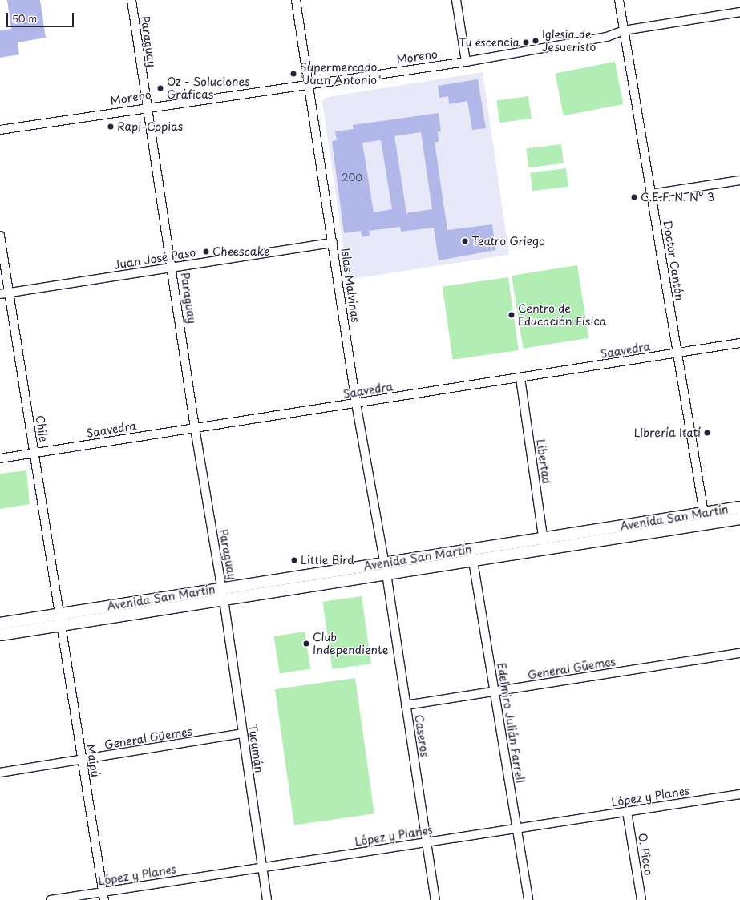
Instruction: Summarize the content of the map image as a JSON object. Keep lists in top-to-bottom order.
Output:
{
  "streets": {
    "main road": ["Avenida San Martín"],
    "street": [
      "Paraguay",
      "Moreno",
      "Juan José Paso",
      "Doctor Cantón",
      "Islas Malvinas",
      "Saavedra",
      "Chile",
      "Libertad",
      "General Güemes",
      "Edelmiro Julián Farrell",
      "Caseros",
      "Tucumán",
      "Maipú",
      "López y Planes",
      "O. Picco"
    ]
  },
  "crossings": [
    ["Paraguay", "Moreno"],
    ["Paraguay", "Juan José Paso"],
    ["Paraguay", "Saavedra"],
    ["Paraguay", "Avenida San Martín"],
    ["Paraguay", "Tucumán"],
    ["Moreno", "Doctor Cantón"],
    ["Moreno", "Islas Malvinas"],
    ["Juan José Paso", "Islas Malvinas"],
    ["Juan José Paso", "Chile"],
    ["Doctor Cantón", "Saavedra"],
    ["Doctor Cantón", "Avenida San Martín"],
    ["Islas Malvinas", "Saavedra"],
    ["Islas Malvinas", "Avenida San Martín"],
    ["Islas Malvinas", "Caseros"],
    ["Saavedra", "Chile"],
    ["Saavedra", "Libertad"],
    ["Chile", "Avenida San Martín"],
    ["Chile", "Maipú"],
    ["Libertad", "Avenida San Martín"],
    ["Avenida San Martín", "Edelmiro Julián Farrell"],
    ["Avenida San Martín", "Caseros"],
    ["Avenida San Martín", "Tucumán"],
    ["Avenida San Martín", "Maipú"],
    ["General Güemes", "Edelmiro Julián Farrell"],
    ["General Güemes", "Caseros"],
    ["General Güemes", "Tucumán"],
    ["General Güemes", "Maipú"],
    ["Edelmiro Julián Farrell", "López y Planes"],
    ["Caseros", "López y Planes"],
    ["Tucumán", "López y Planes"],
    ["Maipú", "López y Planes"],
    ["López y Planes", "O. Picco"]
  ],
  "places": [
    "Iglesia de Jesucristo",
    "Tu escencia",
    "Supermercado \"Juan Antonio\"",
    "Oz - Soluciones Gráficas",
    "Rapi-Copias",
    "C.E.F. N. N° 3",
    "Teatro Griego",
    "Cheescake",
    "Centro de Educación Física",
    "Librería Itatí",
    "Little Bird",
    "Club Independiente"
  ],
  "house_numbers": ["200"],
  "scale_bar": "50 m"
}
